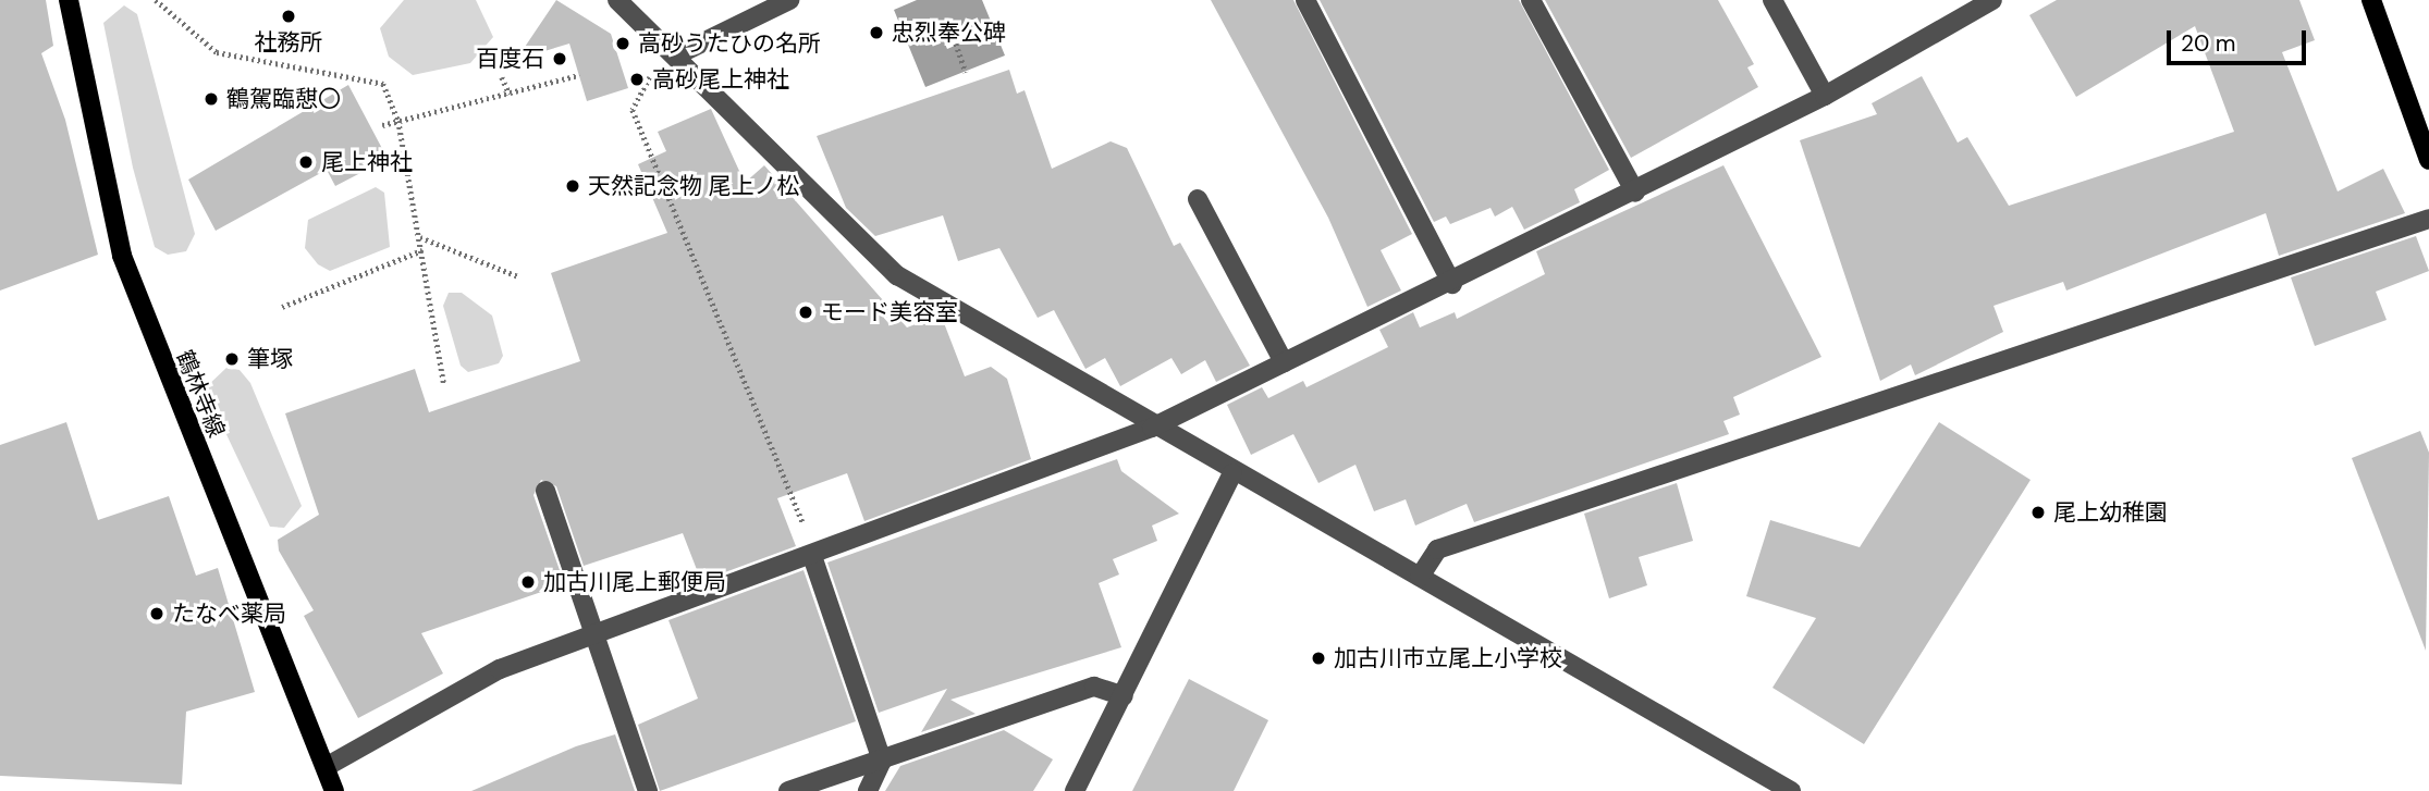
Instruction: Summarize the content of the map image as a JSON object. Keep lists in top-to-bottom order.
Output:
{
  "streets": {
    "main road": ["鶴林寺線"]
  },
  "places": [
    "社務所",
    "忠烈奉公碑",
    "高砂うたひの名所",
    "百度石",
    "高砂尾上神社",
    "鶴駕臨憇〇",
    "尾上神社",
    "天然記念物 尾上ノ松",
    "モード美容室",
    "筆塚",
    "尾上幼稚園",
    "加古川尾上郵便局",
    "たなべ薬局",
    "加古川市立尾上小学校"
  ],
  "scale_bar": "20 m"
}
